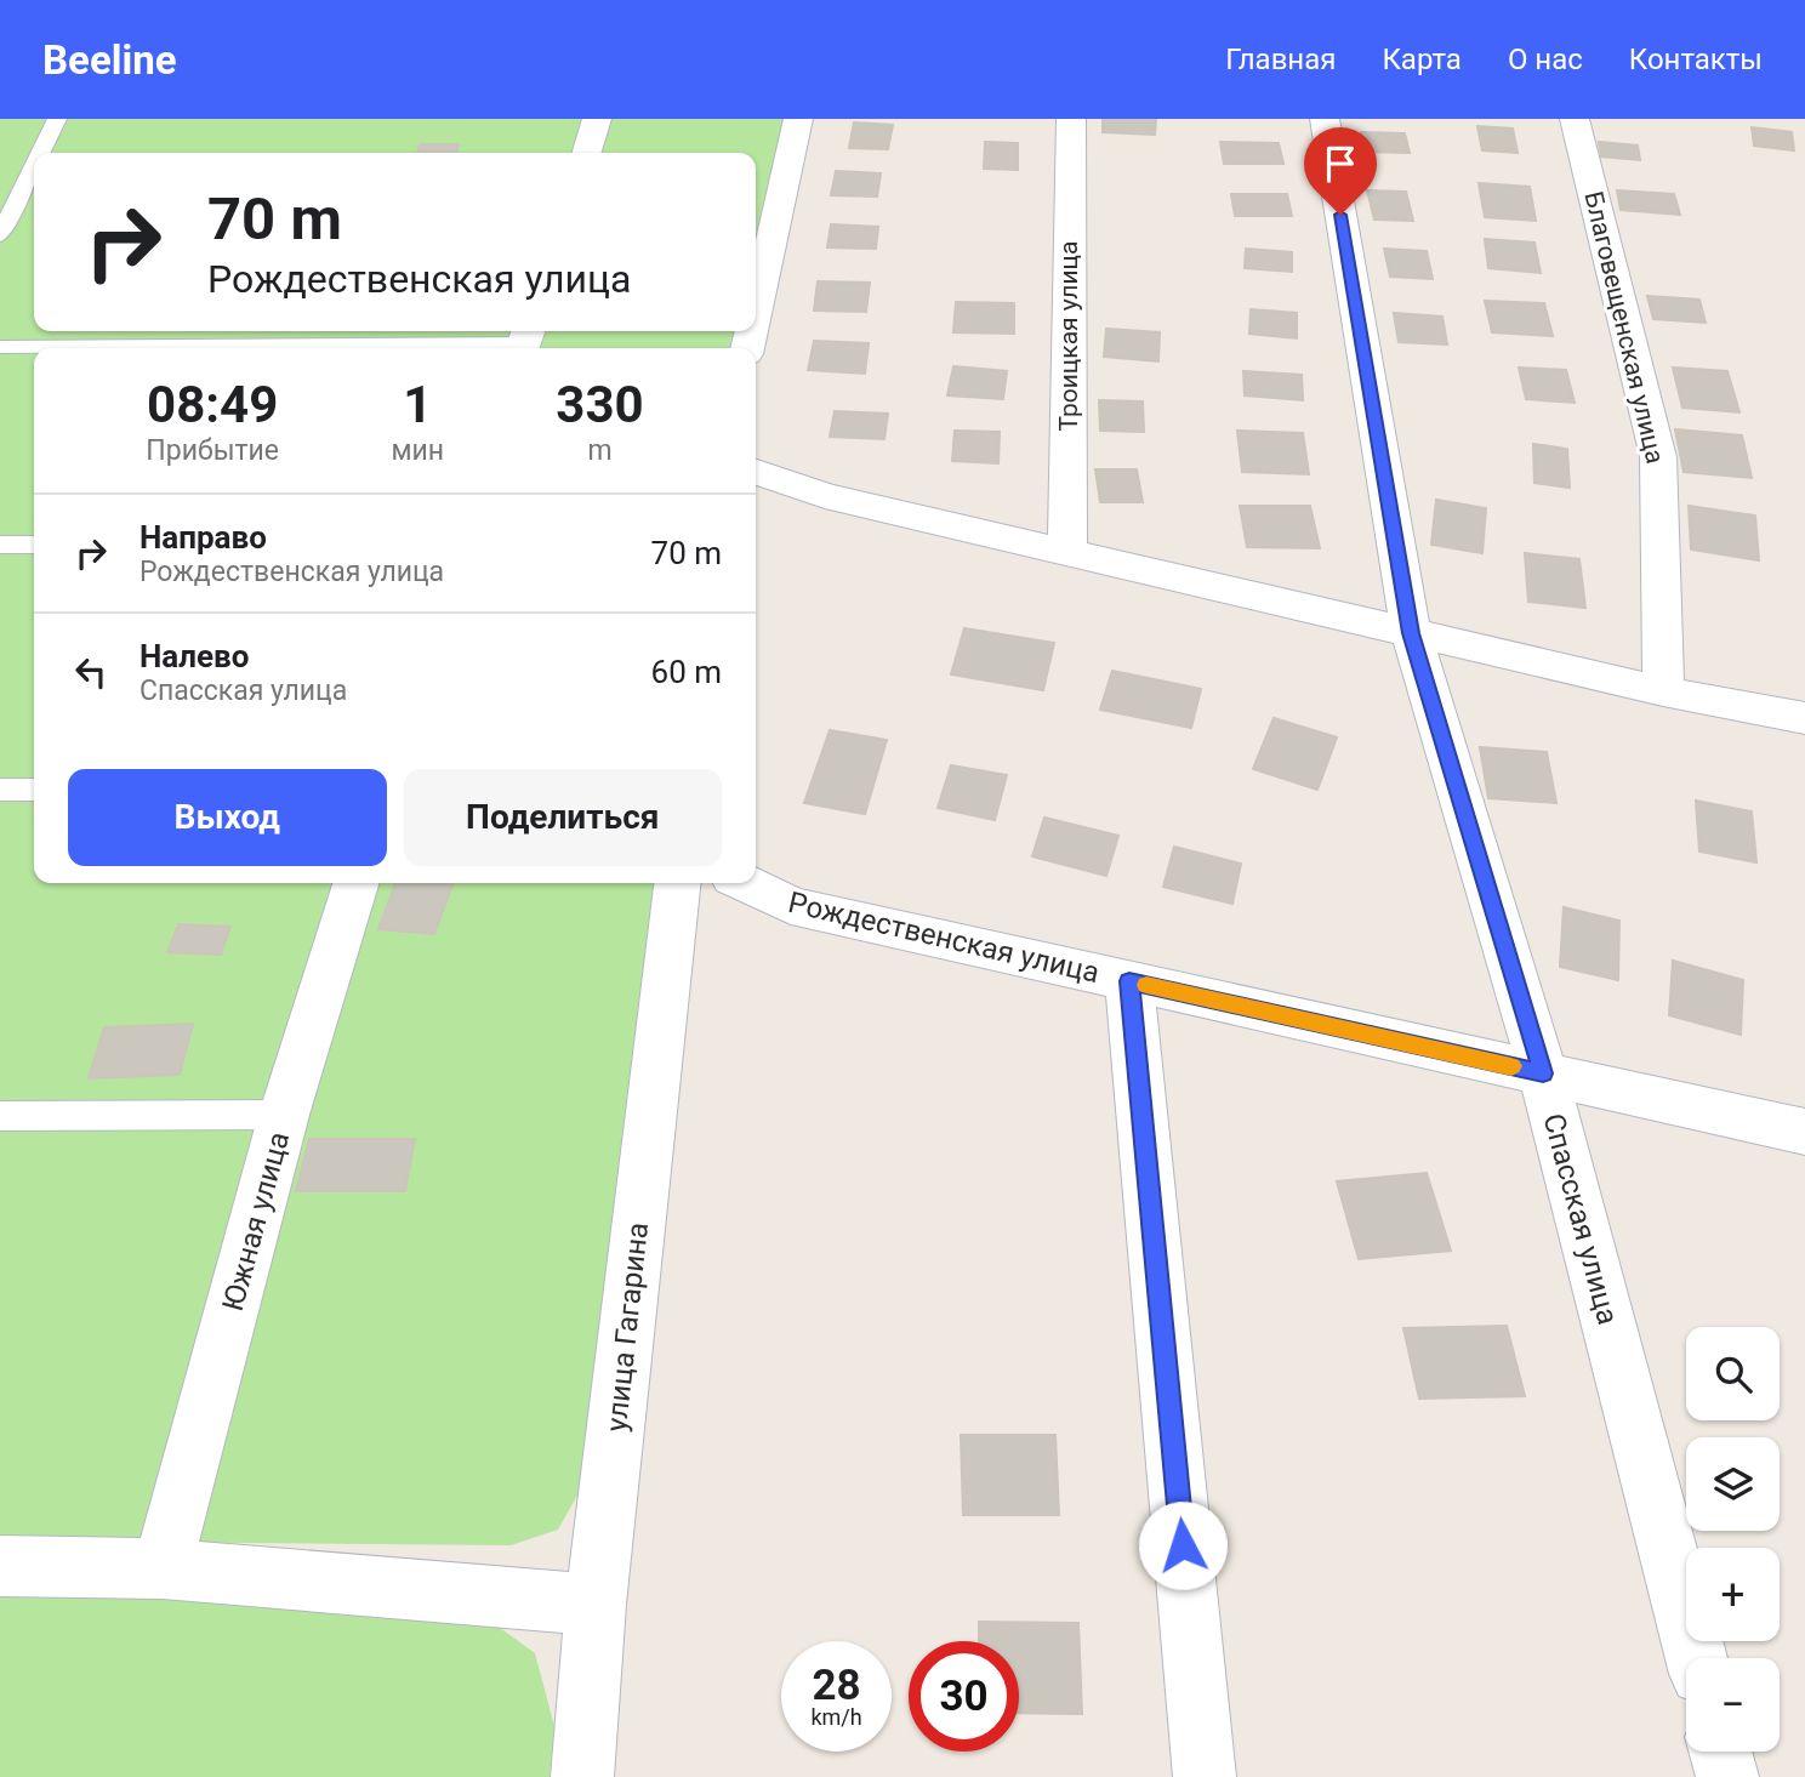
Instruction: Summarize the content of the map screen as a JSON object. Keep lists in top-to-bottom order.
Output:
{
  "streets": {
    "street": [
      "Благовещенская улица",
      "Троицкая улица",
      "Рождественская улица",
      "Спасская улица",
      "Южная улица",
      "улица Гагарина"
    ]
  },
  "crossings": [
    ["Рождественская улица", "Спасская улица"]
  ],
  "page": {
    "header": "Beeline",
    "nav": [
      "Главная",
      "Карта",
      "О нас",
      "Контакты"
    ],
    "turn": ["70 m", "Рождественская улица"],
    "eta": [
      "08:49",
      "Прибытие",
      "1",
      "мин",
      "330",
      "m"
    ],
    "list": [
      {
        "name": "Направо",
        "note": "Рождественская улица",
        "value": "70 m"
      },
      {
        "name": "Налево",
        "note": "Спасская улица",
        "value": "60 m"
      }
    ],
    "buttons": ["Выход", "Поделиться"],
    "map_buttons": ["+", "−"],
    "speed": "28 km/h",
    "limit": "30"
  }
}
